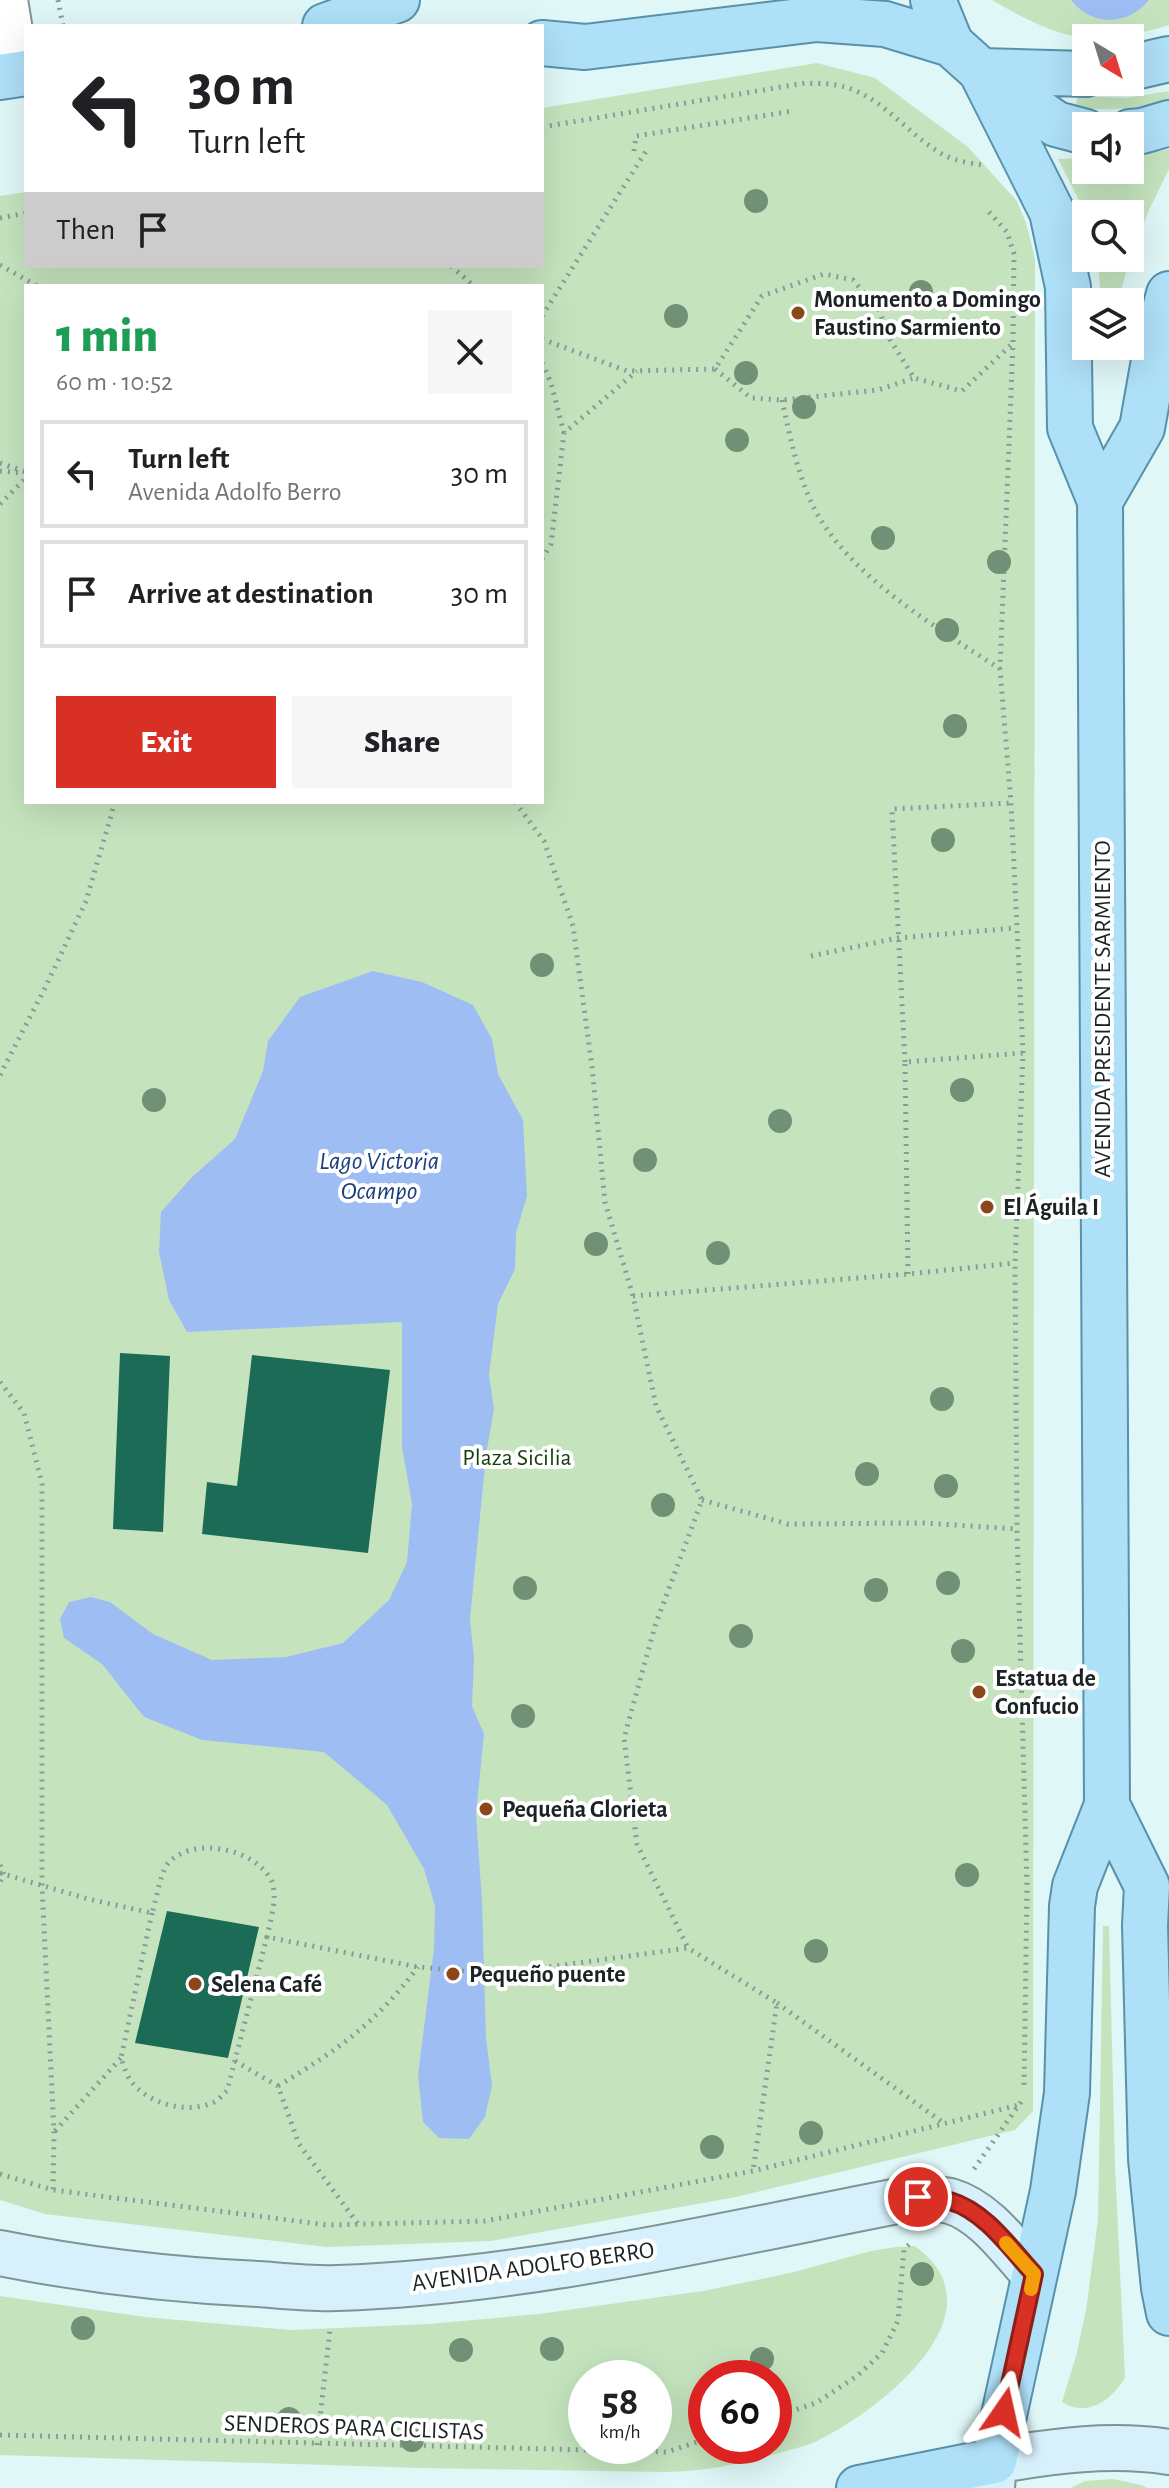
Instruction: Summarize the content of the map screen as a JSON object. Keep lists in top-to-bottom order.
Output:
{
  "streets": {
    "main road": ["AVENIDA PRESIDENTE SARMIENTO", "AVENIDA ADOLFO BERRO"],
    "path": ["SENDEROS PARA CICLISTAS"]
  },
  "crossings": [
    ["AVENIDA PRESIDENTE SARMIENTO", "AVENIDA ADOLFO BERRO"]
  ],
  "water": ["Lago Victoria Ocampo"],
  "parks": ["Plaza Sicilia"],
  "places": [
    "Monumento a Domingo Faustino Sarmiento",
    "El Águila I",
    "Estatua de Confucio",
    "Pequeña Glorieta",
    "Pequeño puente",
    "Selena Café"
  ],
  "north": "bottom right",
  "page": {
    "turn": ["30 m", "Turn left"],
    "then": "Then",
    "heading": ["1 min", "60 m · 10:52"],
    "list": [
      {
        "name": "Turn left",
        "note": "Avenida Adolfo Berro",
        "value": "30 m"
      },
      {
        "name": "Arrive at destination",
        "value": "30 m"
      }
    ],
    "buttons": ["Exit", "Share"],
    "speed": "58 km/h",
    "limit": "60"
  }
}
